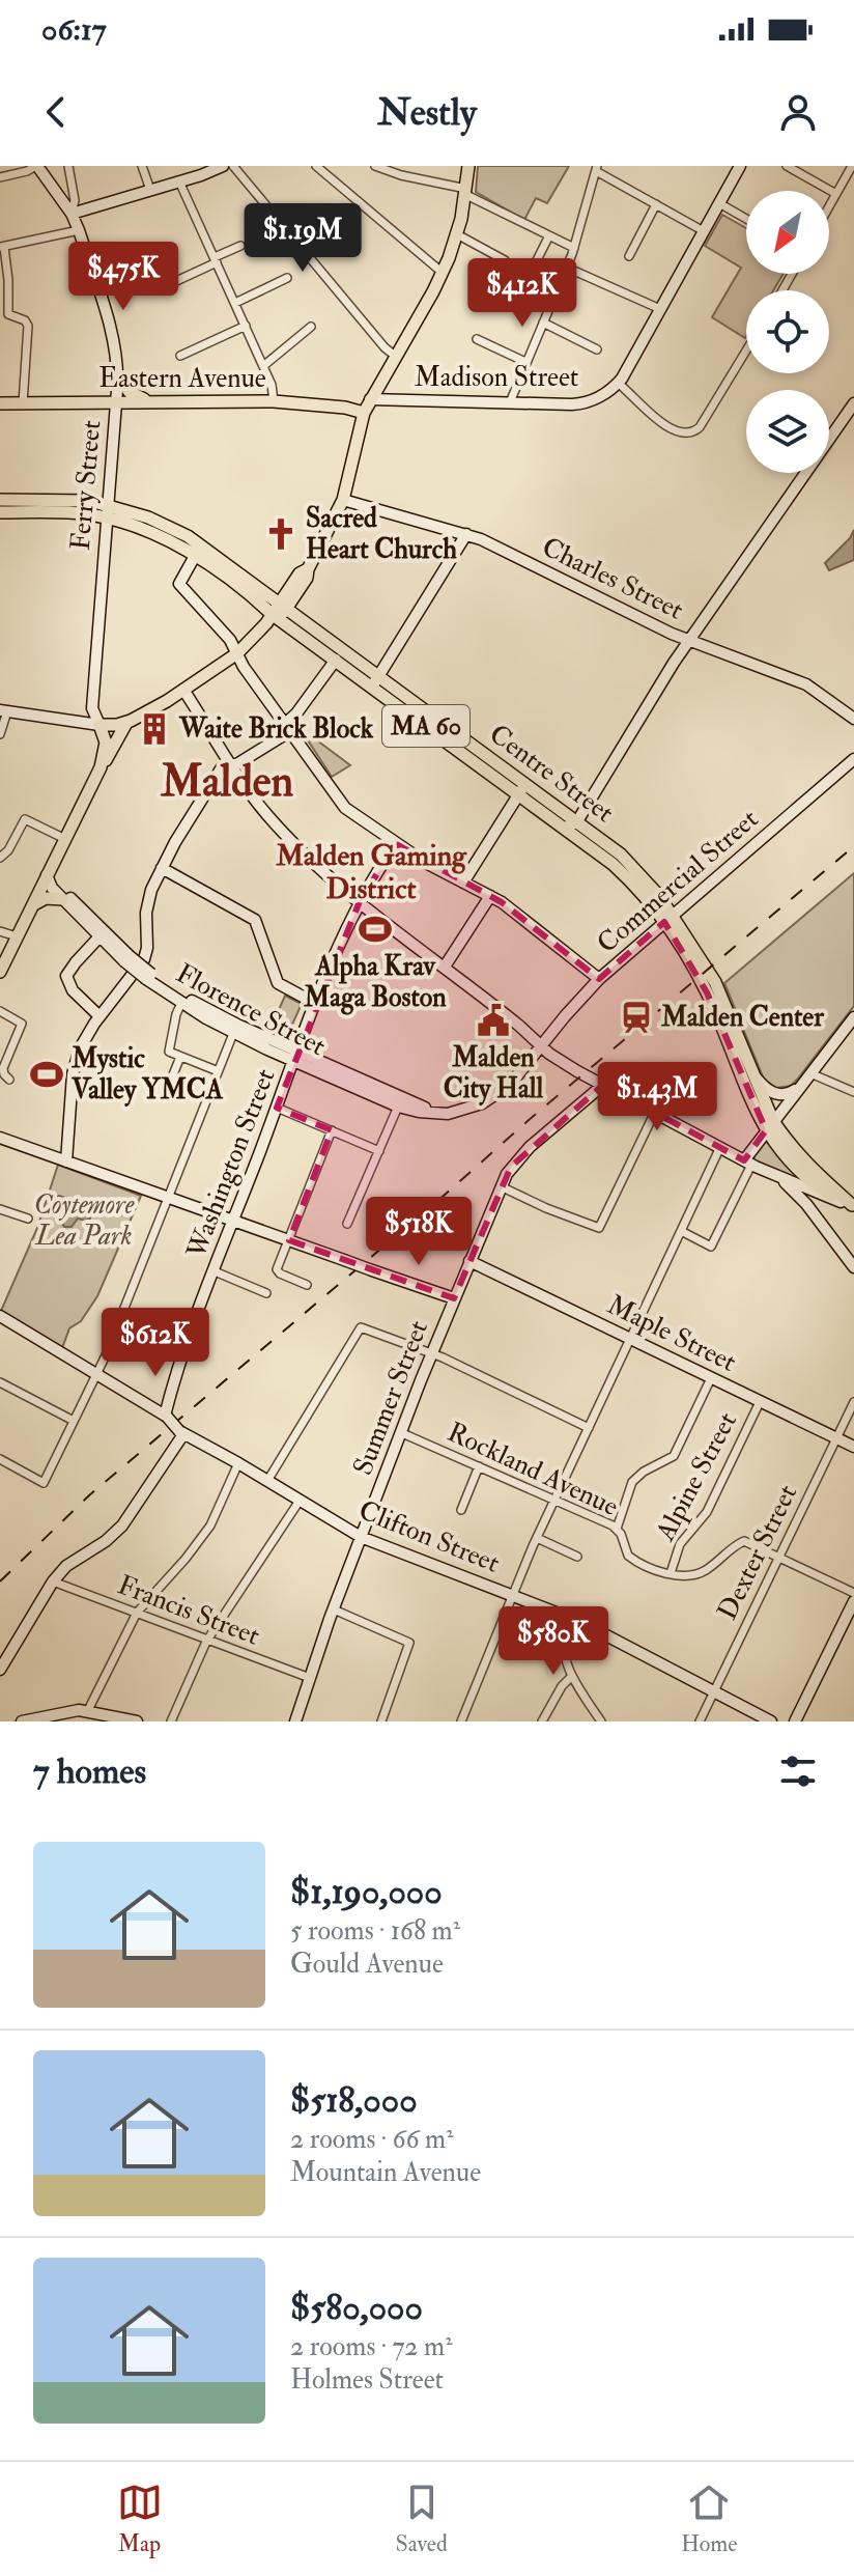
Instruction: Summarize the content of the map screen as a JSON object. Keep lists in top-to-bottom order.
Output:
{
  "streets": {
    "main road": ["Eastern Avenue", "MA 60", "Centre Street"],
    "street": [
      "Madison Street",
      "Ferry Street",
      "Charles Street",
      "Commercial Street",
      "Florence Street",
      "Washington Street",
      "Maple Street",
      "Summer Street",
      "Rockland Avenue",
      "Alpine Street",
      "Clifton Street",
      "Dexter Street",
      "Francis Street"
    ]
  },
  "crossings": [
    ["Eastern Avenue", "Ferry Street"],
    ["Ferry Street", "Centre Street"],
    ["Centre Street", "Commercial Street"],
    ["Commercial Street", "Florence Street"],
    ["Florence Street", "Washington Street"],
    ["Washington Street", "Clifton Street"],
    ["Maple Street", "Summer Street"],
    ["Maple Street", "Alpine Street"],
    ["Maple Street", "Dexter Street"],
    ["Summer Street", "Rockland Avenue"],
    ["Summer Street", "Clifton Street"],
    ["Summer Street", "Francis Street"],
    ["Rockland Avenue", "Alpine Street"],
    ["Clifton Street", "Dexter Street"]
  ],
  "districts": ["Malden", "Malden Gaming District"],
  "parks": ["Coytemore Lea Park"],
  "places": {
    "church": ["Sacred Heart Church"],
    "building": ["Waite Brick Block"],
    "sports": ["Alpha Krav Maga Boston", "Mystic Valley YMCA"],
    "station": ["Malden Center"],
    "public building": ["Malden City Hall"]
  },
  "north": "bottom left",
  "page": {
    "status": "06:17",
    "header": "Nestly",
    "price": [
      "$1.19M",
      "$475K",
      "$412K",
      "$1.43M",
      "$518K",
      "$612K",
      "$580K"
    ],
    "heading": "7 homes",
    "list": [
      {
        "name": "$1,190,000",
        "note": "5 rooms · 168 m² · Gould Avenue"
      },
      {
        "name": "$518,000",
        "note": "2 rooms · 66 m² · Mountain Avenue"
      },
      {
        "name": "$580,000",
        "note": "2 rooms · 72 m² · Holmes Street"
      }
    ],
    "tabs": ["Map", "Saved", "Home"]
  }
}
